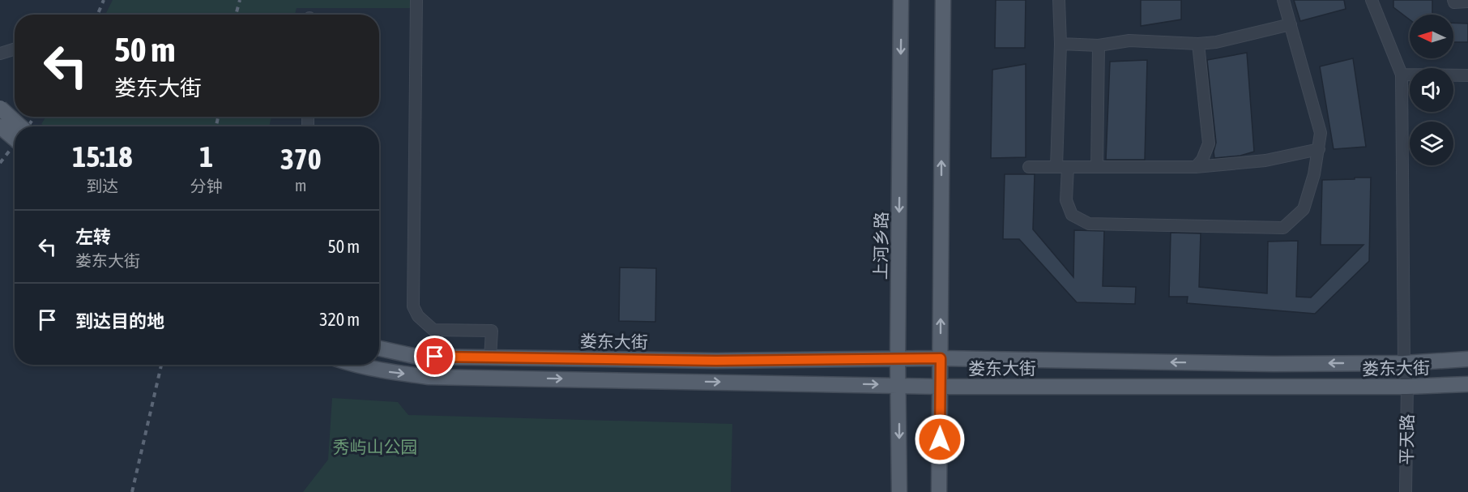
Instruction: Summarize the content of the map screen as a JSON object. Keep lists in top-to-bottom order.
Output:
{
  "streets": {
    "main road": ["上河乡路", "娄东大街"],
    "street": ["平天路"]
  },
  "crossings": [
    ["上河乡路", "娄东大街"],
    ["娄东大街", "平天路"]
  ],
  "parks": ["秀屿山公园"],
  "north": "left",
  "page": {
    "turn": ["50 m", "娄东大街"],
    "eta": [
      "15:18",
      "到达",
      "1",
      "分钟",
      "370",
      "m"
    ],
    "list": [
      {
        "name": "左转",
        "note": "娄东大街",
        "value": "50 m"
      },
      {
        "name": "到达目的地",
        "value": "320 m"
      }
    ]
  }
}
